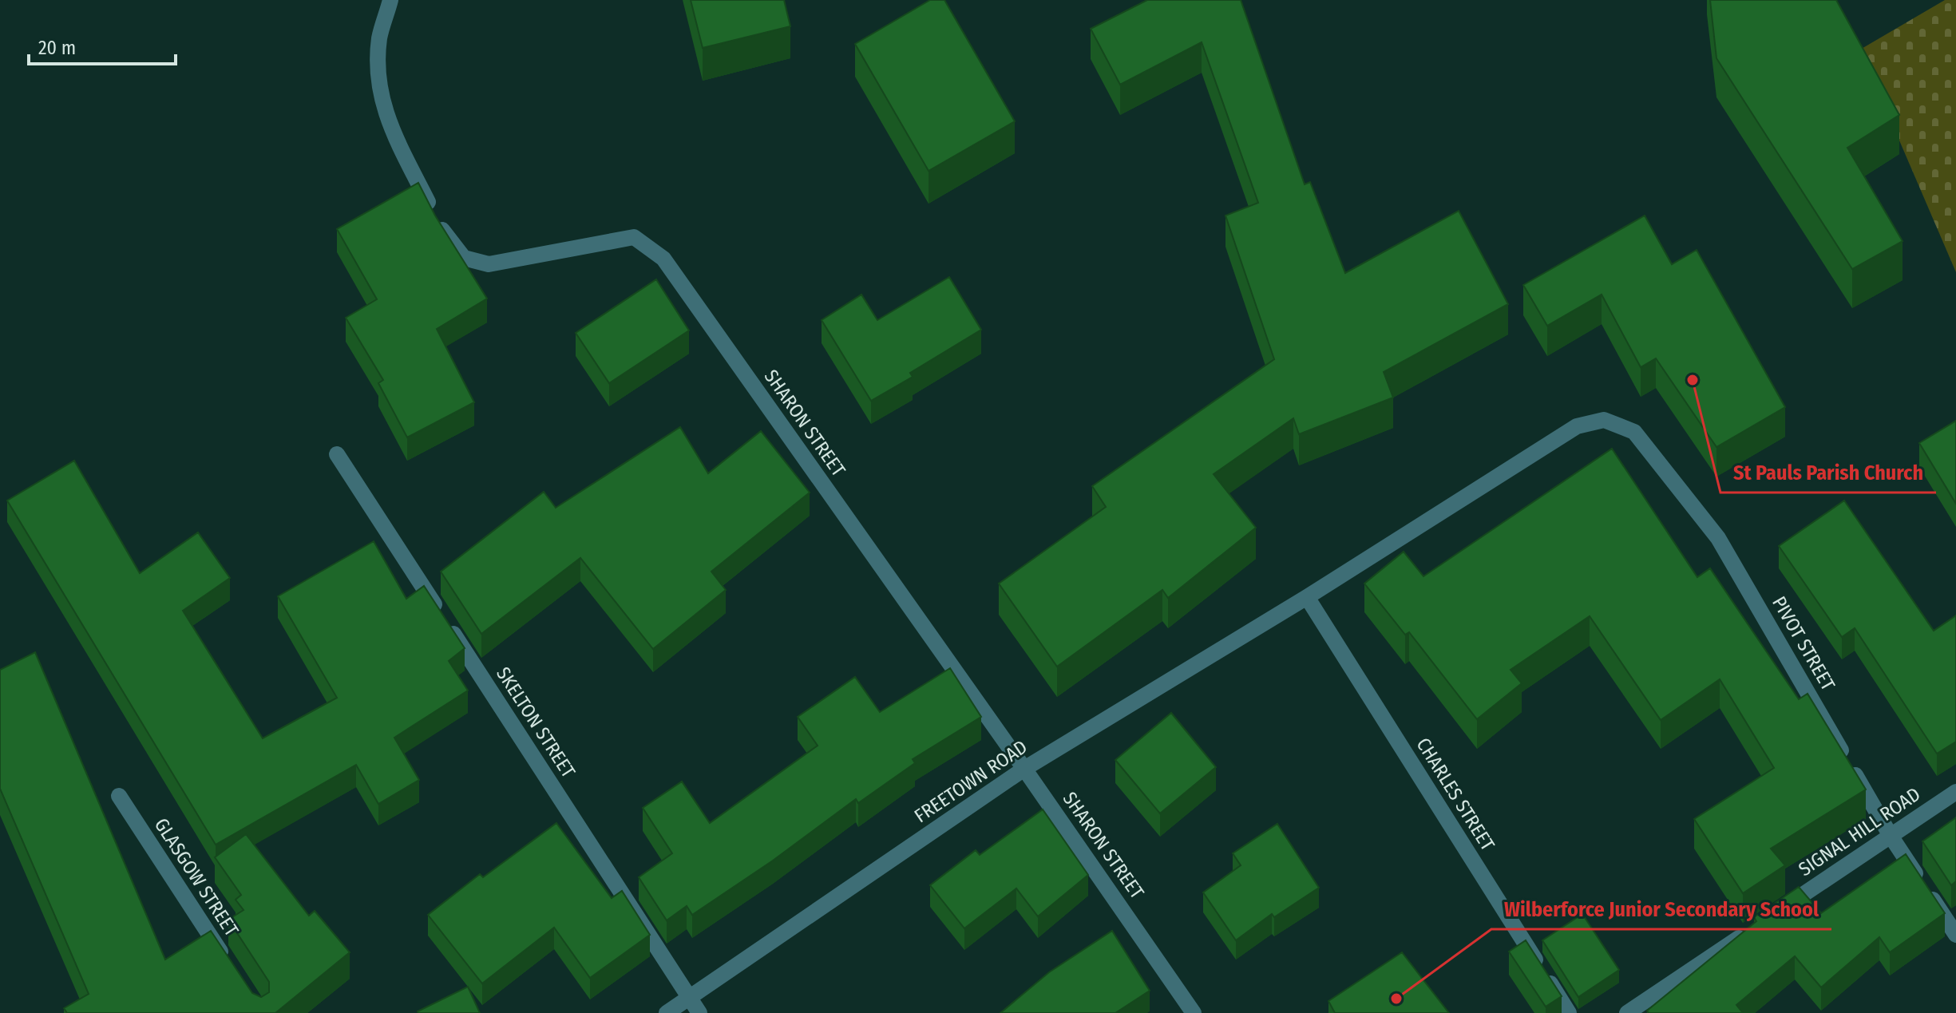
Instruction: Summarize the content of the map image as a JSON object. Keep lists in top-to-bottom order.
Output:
{
  "streets": {
    "street": [
      "SHARON STREET",
      "PIVOT STREET",
      "SKELTON STREET",
      "FREETOWN ROAD",
      "CHARLES STREET",
      "SIGNAL HILL ROAD",
      "GLASGOW STREET"
    ]
  },
  "crossings": [
    ["SHARON STREET", "FREETOWN ROAD"],
    ["PIVOT STREET", "FREETOWN ROAD"],
    ["PIVOT STREET", "SIGNAL HILL ROAD"],
    ["SKELTON STREET", "FREETOWN ROAD"],
    ["FREETOWN ROAD", "CHARLES STREET"]
  ],
  "places": ["St Pauls Parish Church", "Wilberforce Junior Secondary School"],
  "scale_bar": "20 m"
}
